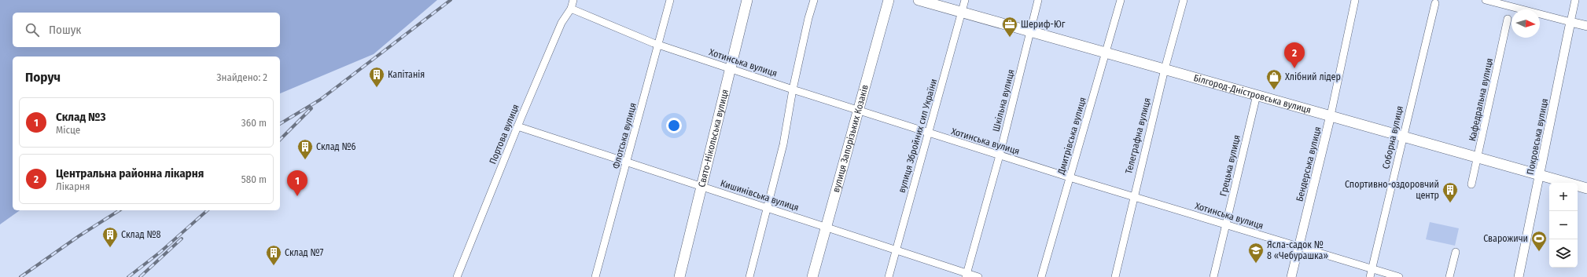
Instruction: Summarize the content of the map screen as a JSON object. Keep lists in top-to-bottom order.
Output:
{
  "streets": {
    "main road": ["Білгород-Дністровська вулиця", "Свято-Нікольська вулиця", "вулиця Запорізьких Козаків"],
    "street": [
      "Хотинська вулиця",
      "Кафедральна вулиця",
      "Шкільна вулиця",
      "Портова вулиця",
      "Флотська вулиця",
      "вулиця Збройних сил України",
      "Дмитрівська вулиця",
      "Телеграфна вулиця",
      "Покровська вулиця",
      "Соборна вулиця",
      "Бендерська вулиця",
      "Грецька вулиця",
      "Кишинівська вулиця"
    ]
  },
  "crossings": [
    ["Хотинська вулиця", "Шкільна вулиця"],
    ["Хотинська вулиця", "Портова вулиця"],
    ["Хотинська вулиця", "Флотська вулиця"],
    ["Хотинська вулиця", "вулиця Збройних сил України"],
    ["Хотинська вулиця", "Дмитрівська вулиця"],
    ["Хотинська вулиця", "Телеграфна вулиця"],
    ["Хотинська вулиця", "Соборна вулиця"],
    ["Хотинська вулиця", "Свято-Нікольська вулиця"],
    ["Хотинська вулиця", "вулиця Запорізьких Козаків"],
    ["Хотинська вулиця", "Бендерська вулиця"],
    ["Хотинська вулиця", "Грецька вулиця"],
    ["Білгород-Дністровська вулиця", "Кафедральна вулиця"],
    ["Білгород-Дністровська вулиця", "Шкільна вулиця"],
    ["Білгород-Дністровська вулиця", "вулиця Збройних сил України"],
    ["Білгород-Дністровська вулиця", "Дмитрівська вулиця"],
    ["Білгород-Дністровська вулиця", "Телеграфна вулиця"],
    ["Білгород-Дністровська вулиця", "Покровська вулиця"],
    ["Білгород-Дністровська вулиця", "Соборна вулиця"],
    ["Білгород-Дністровська вулиця", "Бендерська вулиця"],
    ["Білгород-Дністровська вулиця", "Грецька вулиця"],
    ["Шкільна вулиця", "Кишинівська вулиця"],
    ["Портова вулиця", "Кишинівська вулиця"],
    ["Флотська вулиця", "Кишинівська вулиця"],
    ["вулиця Збройних сил України", "Кишинівська вулиця"],
    ["Свято-Нікольська вулиця", "Кишинівська вулиця"],
    ["вулиця Запорізьких Козаків", "Кишинівська вулиця"]
  ],
  "places": {
    "office": ["Шериф-Юг"],
    "building": [
      "Капітанія",
      "Склад №6",
      "Спортивно-оздоровчий центр",
      "Склад №8",
      "Склад №7"
    ],
    "shop": ["Хлібний лідер"],
    "sports": ["Сварожичи"],
    "school or university": ["Ясла-садок № 8 «Чебурашка»"]
  },
  "north": "right",
  "page": {
    "search": "Пошук",
    "pins": ["2", "1"],
    "heading": ["Поруч", "Знайдено: 2"],
    "list": [
      {
        "mark": "1",
        "name": "Склад №3",
        "note": "Місце",
        "value": "360 m"
      },
      {
        "mark": "2",
        "name": "Центральна районна лікарня",
        "note": "Лікарня",
        "value": "580 m"
      }
    ],
    "map_buttons": ["+", "−"]
  }
}
